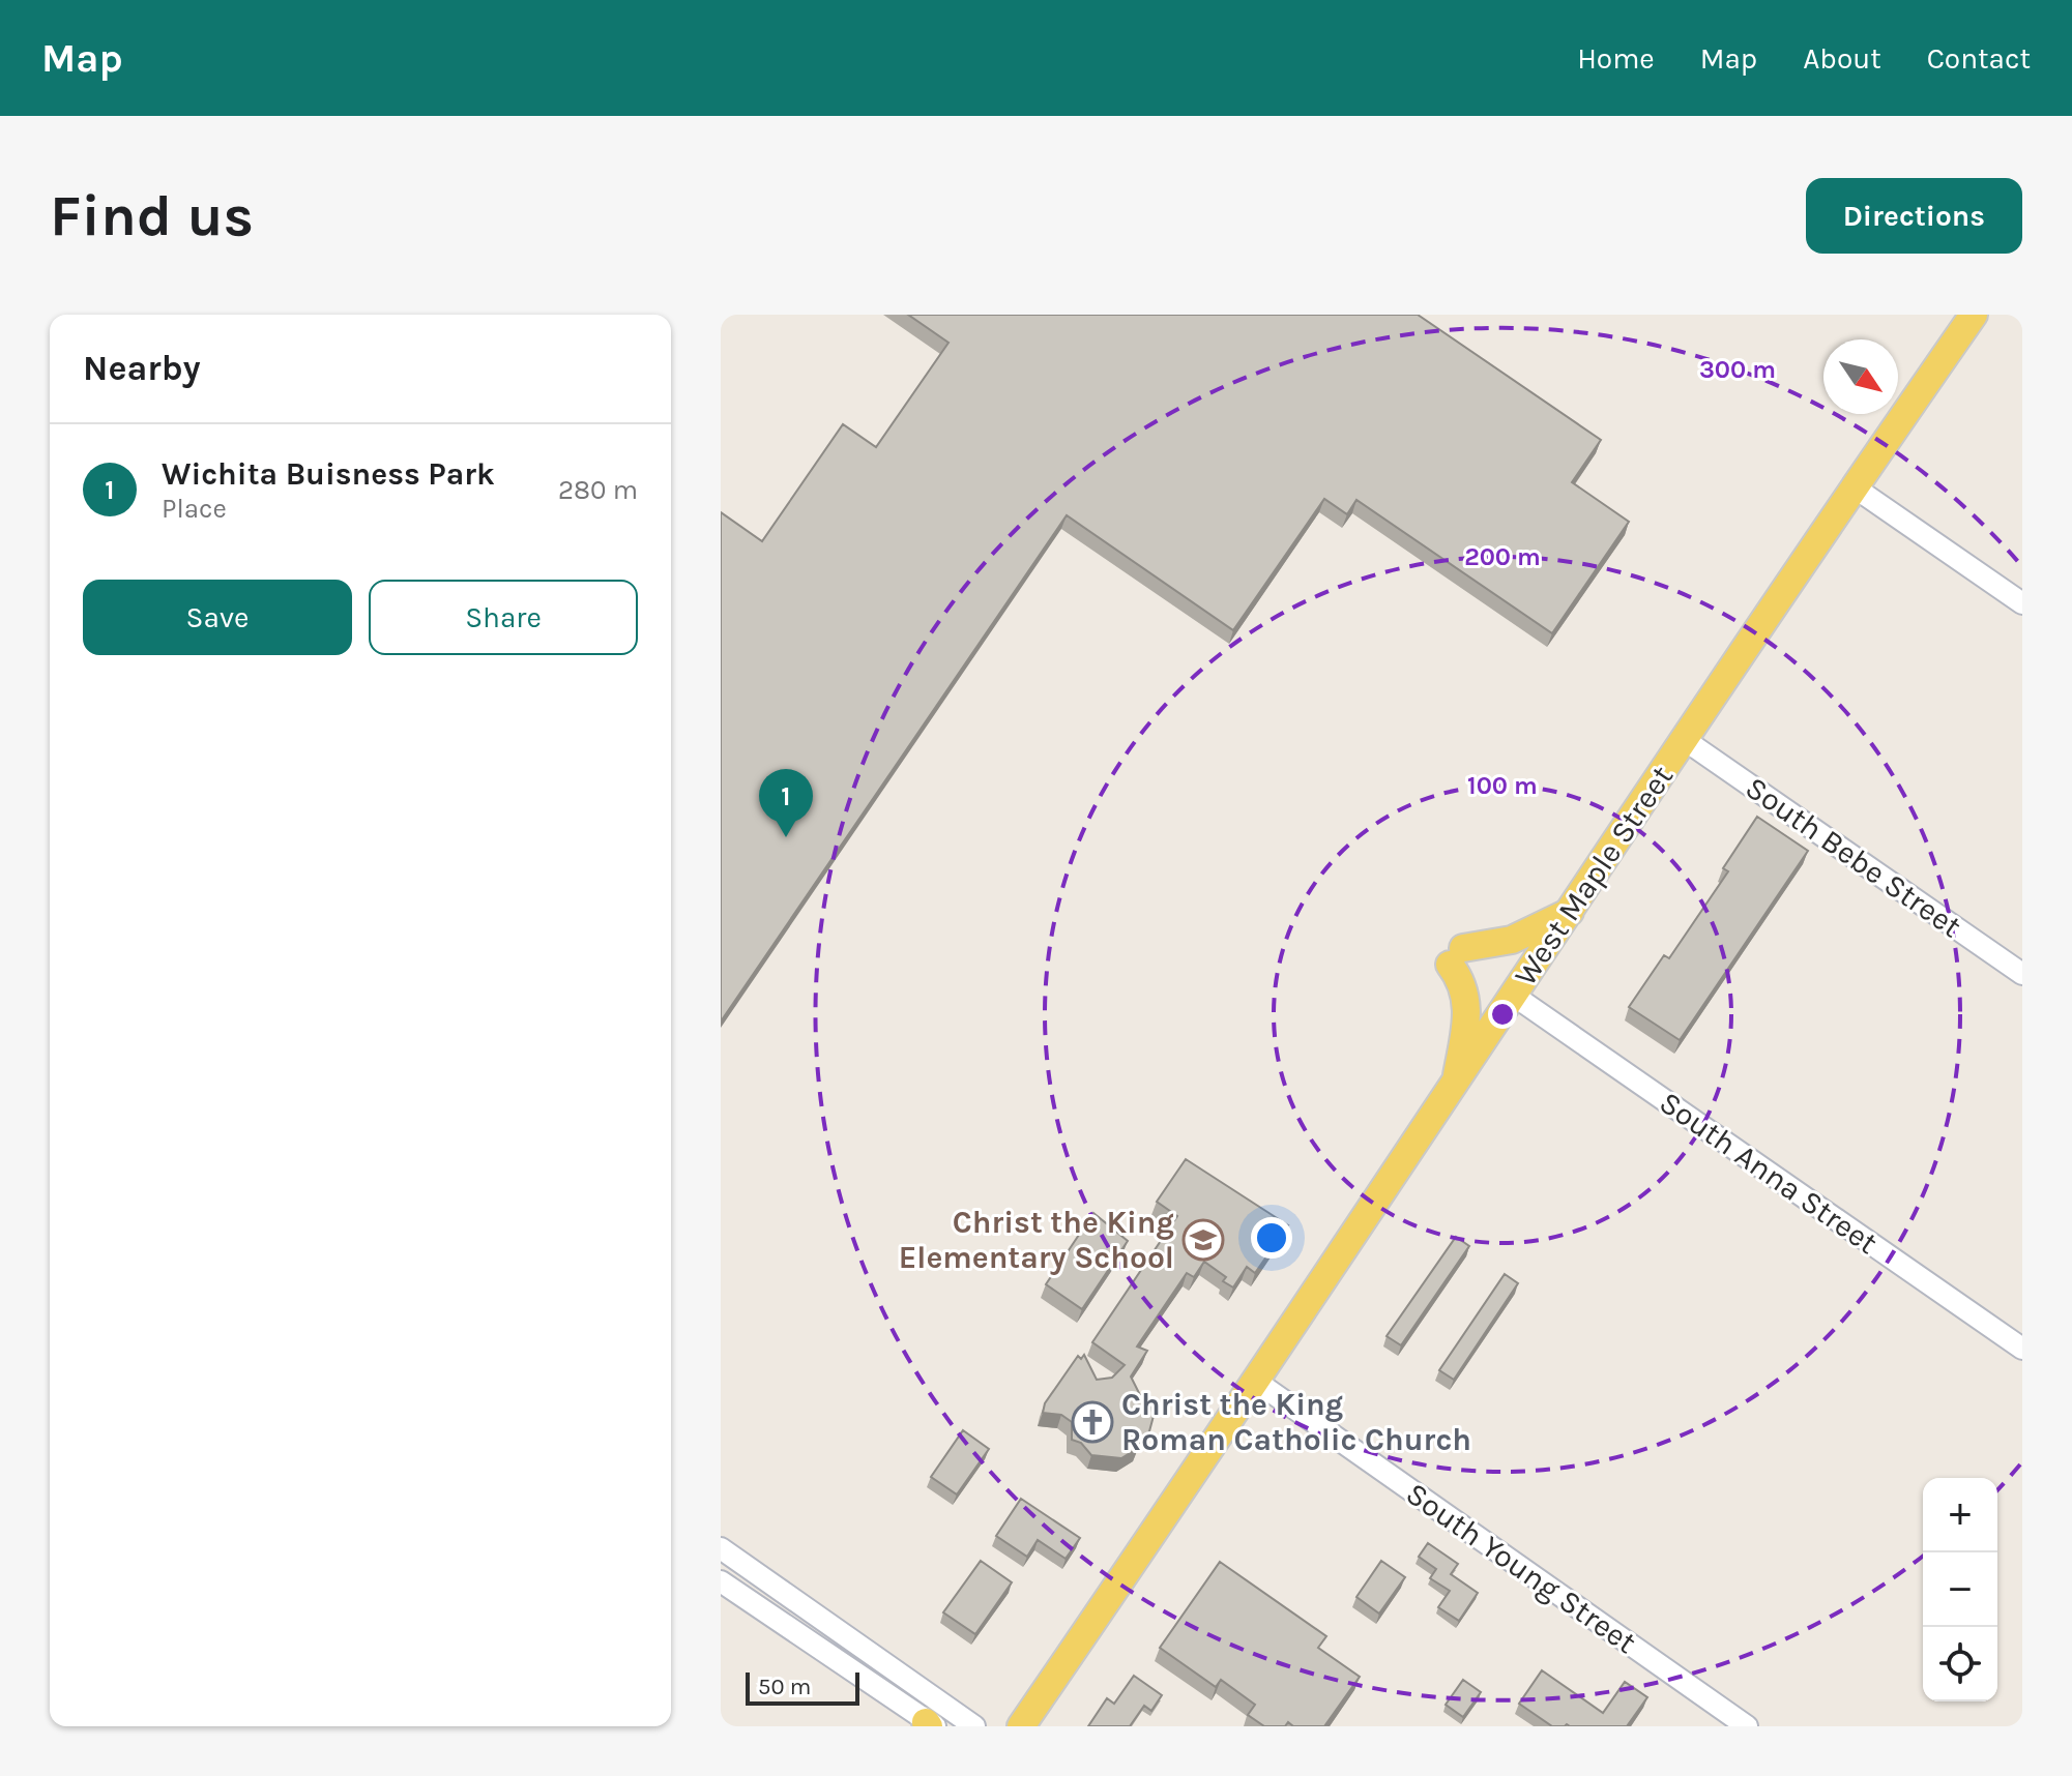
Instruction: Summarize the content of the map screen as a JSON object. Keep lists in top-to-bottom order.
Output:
{
  "streets": {
    "main road": ["West Maple Street"],
    "street": ["South Bebe Street", "South Anna Street", "South Young Street"]
  },
  "crossings": [
    ["South Bebe Street", "West Maple Street"],
    ["West Maple Street", "South Anna Street"],
    ["West Maple Street", "South Young Street"]
  ],
  "places": {
    "school or university": ["Christ the King Elementary School"],
    "church": ["Christ the King Roman Catholic Church"]
  },
  "scale_bar": "50 m",
  "north": "bottom right",
  "page": {
    "header": "Map",
    "nav": [
      "Home",
      "Map",
      "About",
      "Contact"
    ],
    "buttons": [
      "Directions",
      ["Save", "Share"]
    ],
    "title": "Find us",
    "heading": "Nearby",
    "list": [
      {
        "mark": "1",
        "name": "Wichita Buisness Park",
        "note": "Place",
        "value": "280 m"
      }
    ],
    "pins": "1",
    "map_buttons": ["+", "−"],
    "scale": "50 m"
  },
  "rings": ["300 m", "200 m", "100 m"]
}
